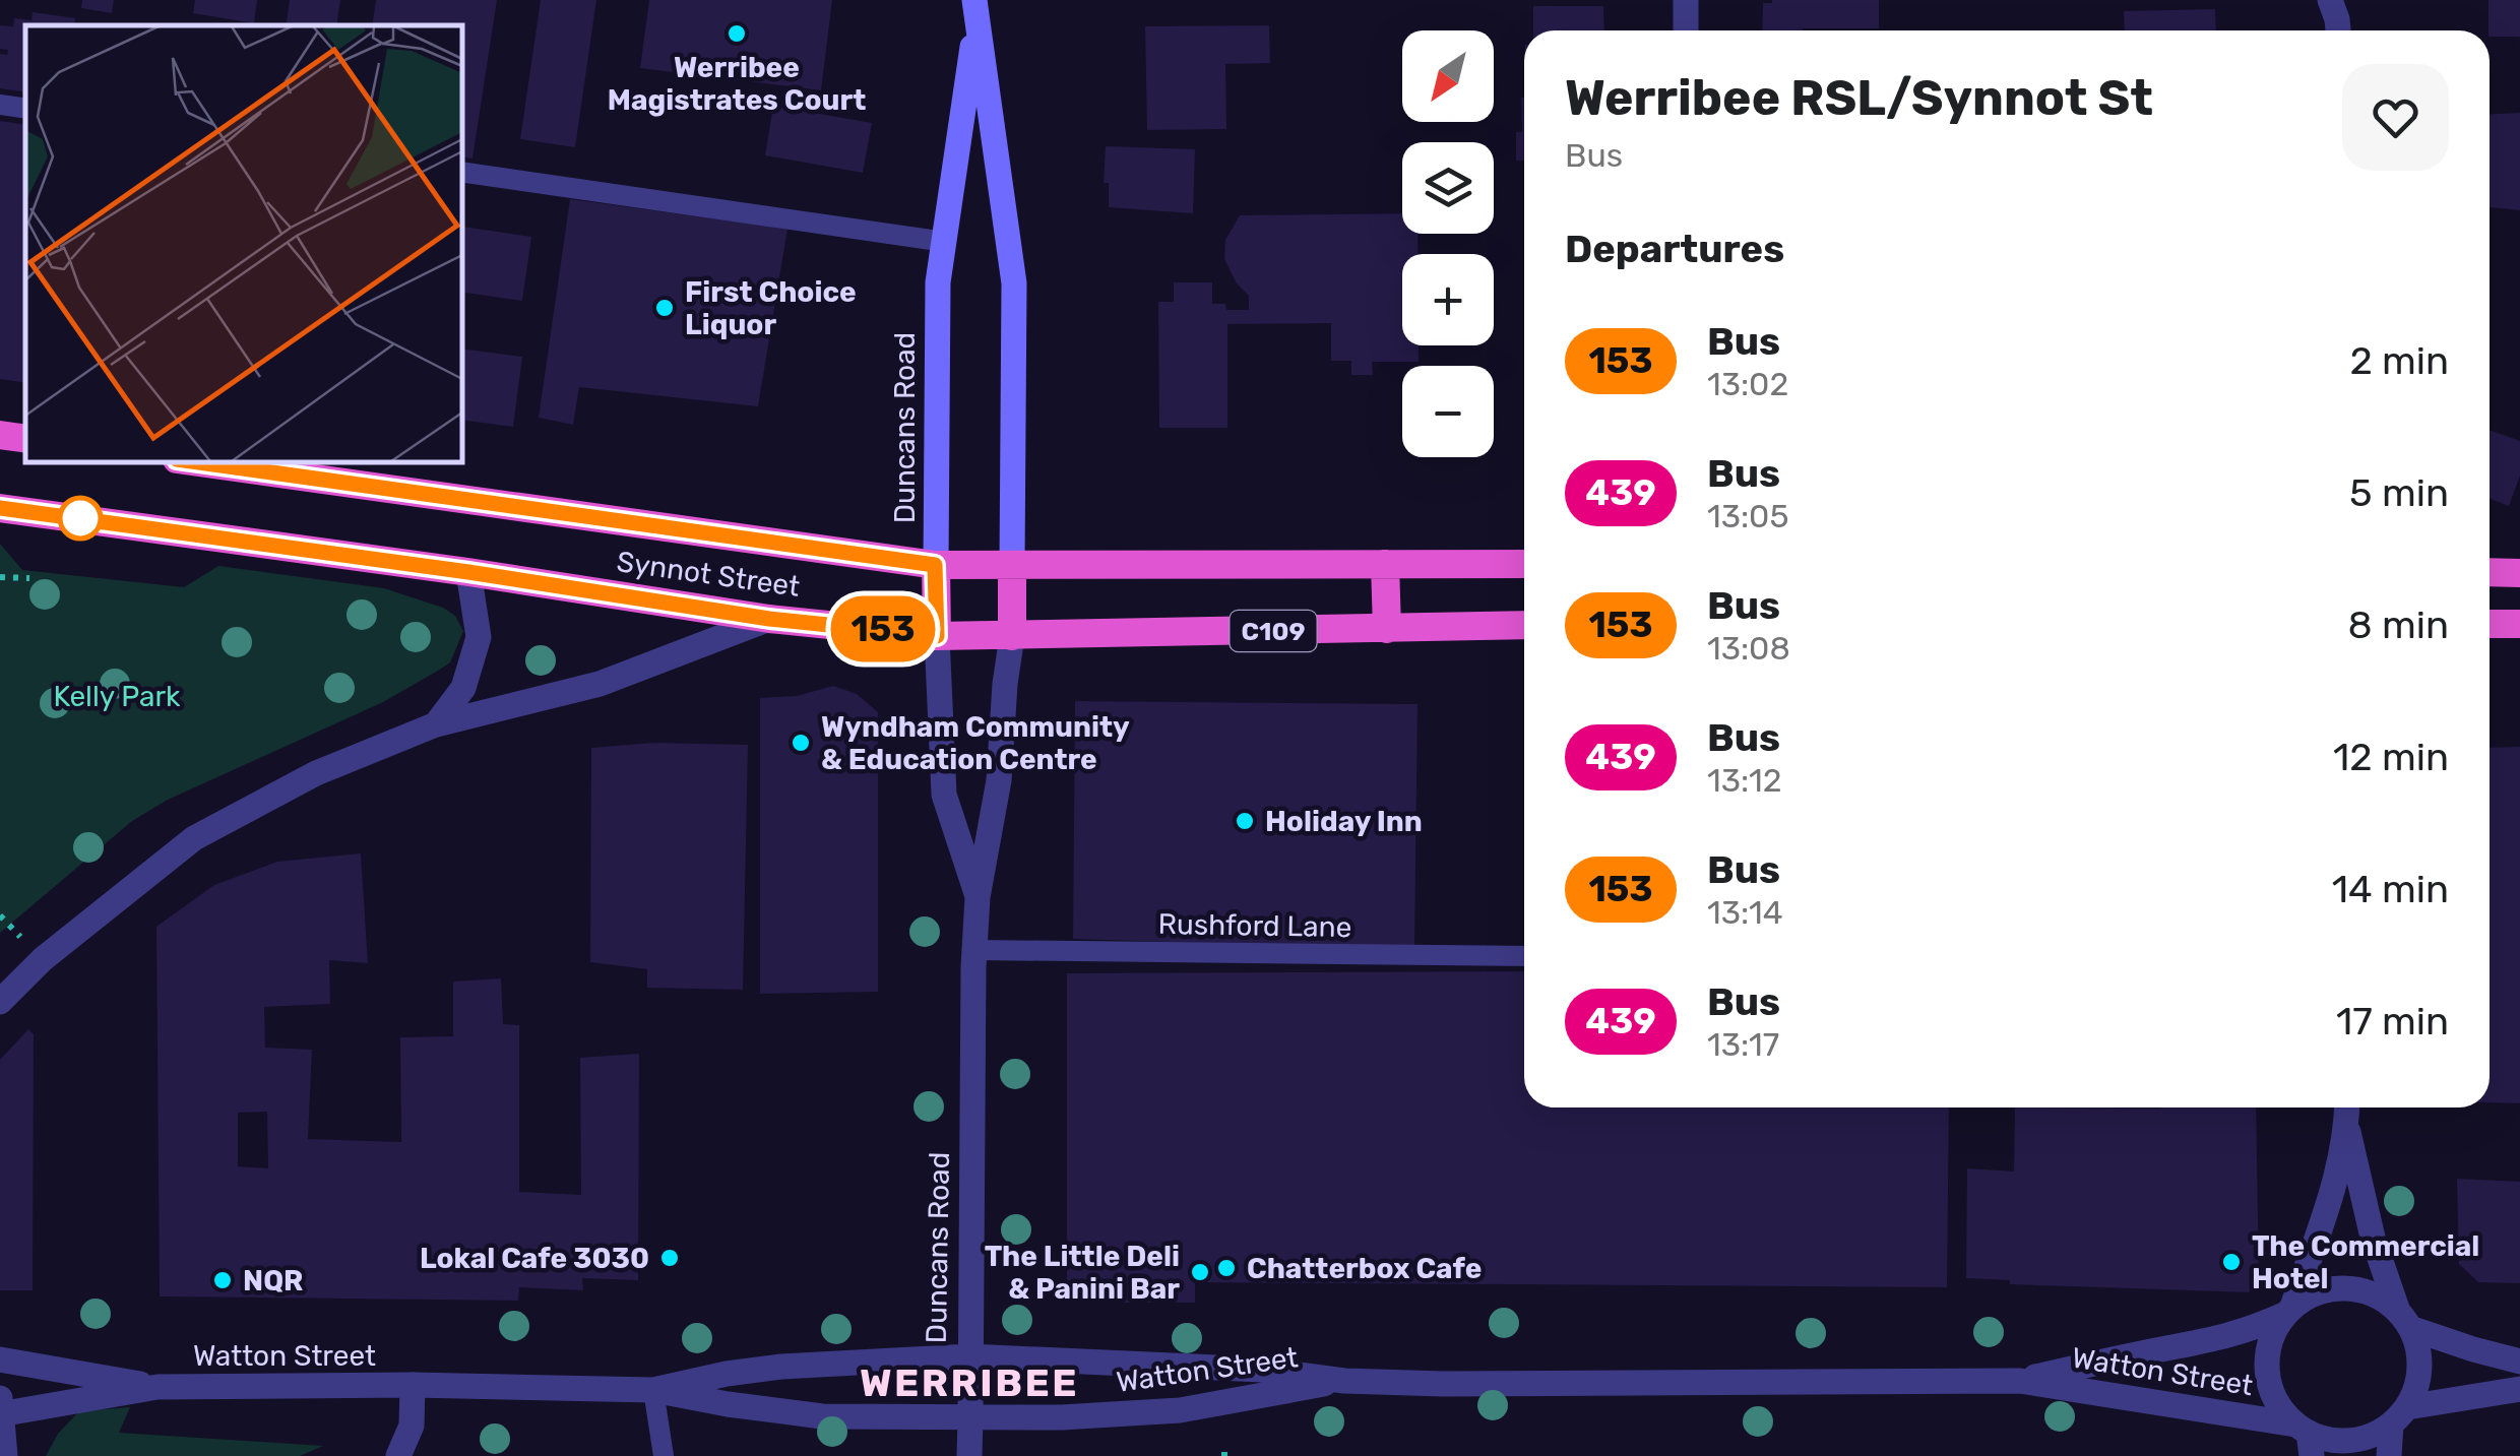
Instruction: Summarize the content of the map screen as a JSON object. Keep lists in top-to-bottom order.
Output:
{
  "streets": {
    "highway": ["Duncans Road", "Synnot Street", "C109"],
    "street": ["Watton Street"],
    "lane": ["Rushford Lane"]
  },
  "crossings": [
    ["Duncans Road", "Synnot Street"],
    ["Duncans Road", "Rushford Lane"],
    ["Duncans Road", "Watton Street"]
  ],
  "districts": ["WERRIBEE"],
  "parks": ["Kelly Park"],
  "places": [
    "Werribee Magistrates Court",
    "First Choice Liquor",
    "Wyndham Community & Education Centre",
    "Holiday Inn",
    "Lokal Cafe 3030",
    "The Commercial Hotel",
    "Chatterbox Cafe",
    "The Little Deli & Panini Bar",
    "NQR"
  ],
  "lines": ["bus line 153"],
  "north": "bottom left",
  "page": {
    "on_map": "153",
    "map_buttons": ["+", "−"],
    "heading": [
      ["Werribee RSL/Synnot St", "Bus"],
      "Departures"
    ],
    "list": [
      {
        "mark": "153",
        "name": "Bus",
        "note": "13:02",
        "value": "2 min"
      },
      {
        "mark": "439",
        "name": "Bus",
        "note": "13:05",
        "value": "5 min"
      },
      {
        "mark": "153",
        "name": "Bus",
        "note": "13:08",
        "value": "8 min"
      },
      {
        "mark": "439",
        "name": "Bus",
        "note": "13:12",
        "value": "12 min"
      },
      {
        "mark": "153",
        "name": "Bus",
        "note": "13:14",
        "value": "14 min"
      },
      {
        "mark": "439",
        "name": "Bus",
        "note": "13:17",
        "value": "17 min"
      }
    ]
  }
}
